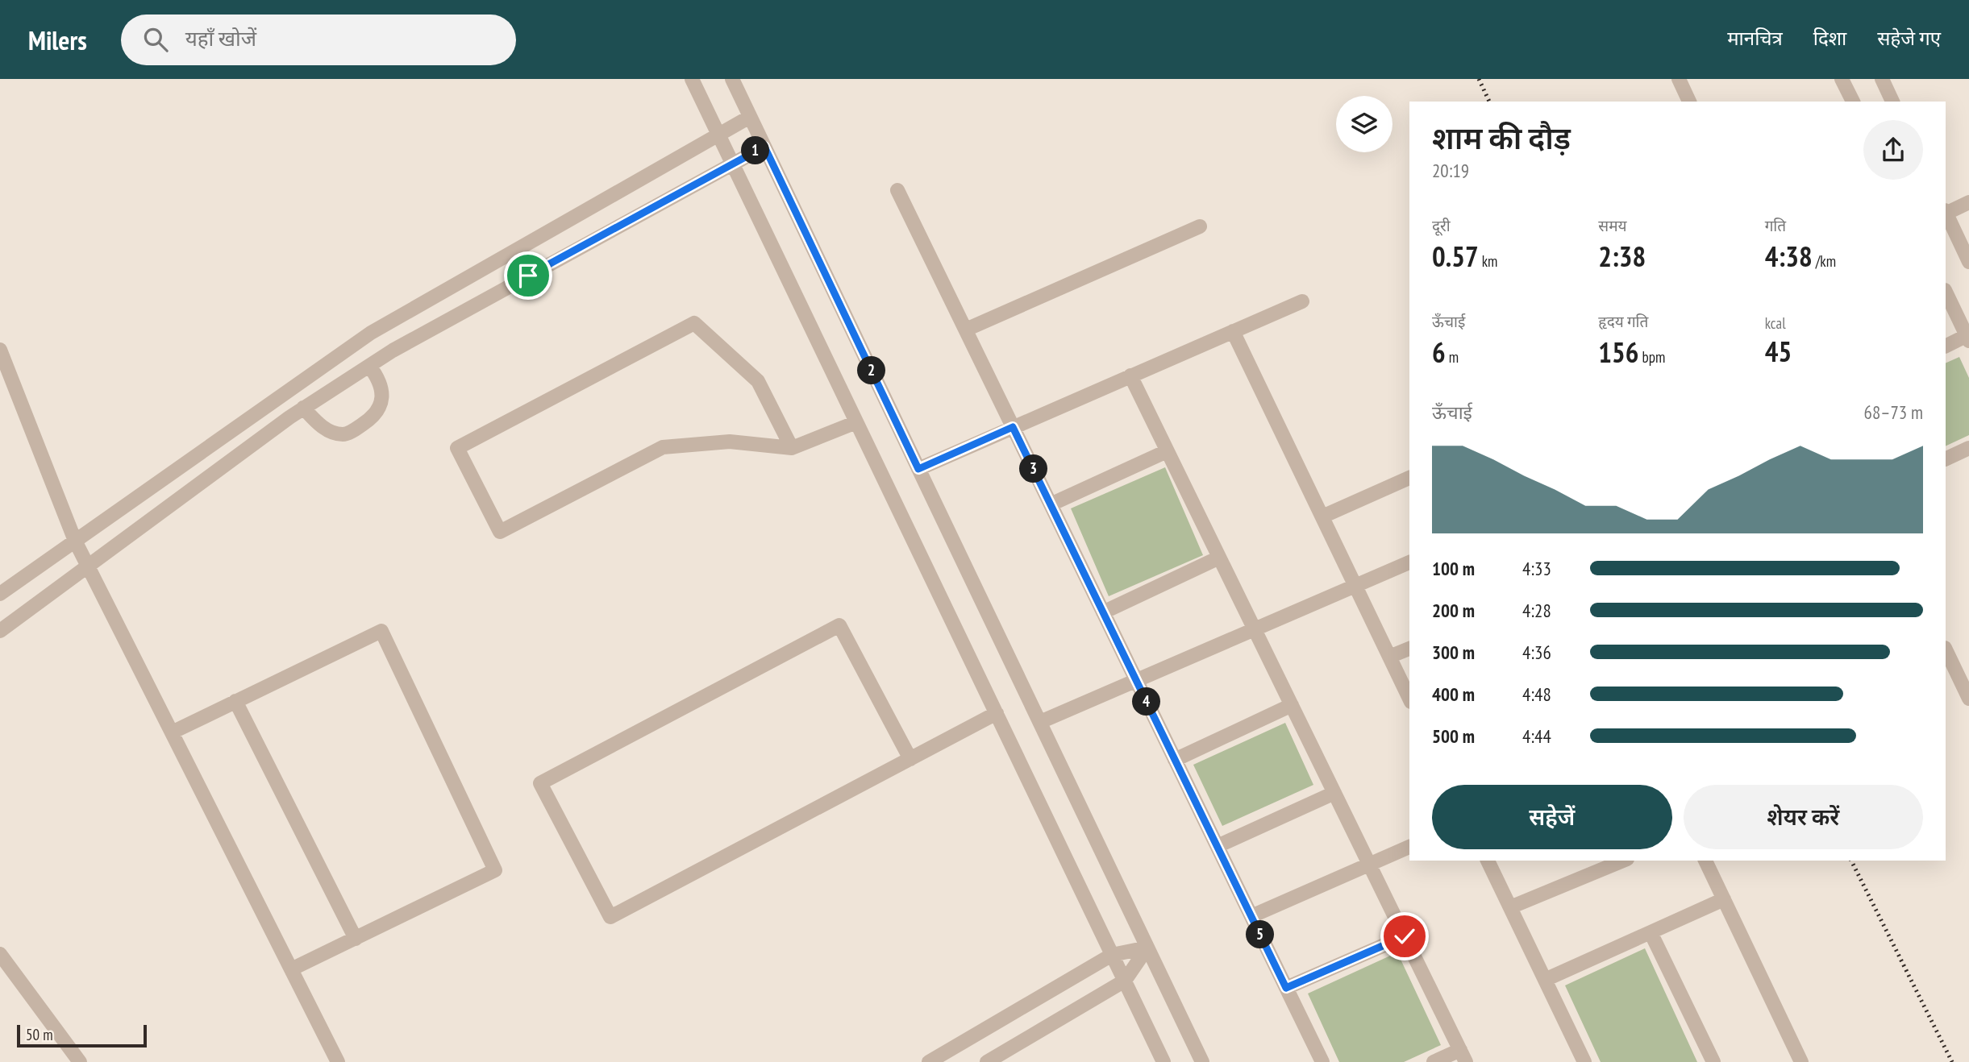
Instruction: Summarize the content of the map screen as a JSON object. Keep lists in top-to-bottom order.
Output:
{
  "scale_bar": "50 m",
  "page": {
    "header": "Milers",
    "search": "यहाँ खोजें",
    "nav": ["मानचित्र", "दिशा", "सहेजे गए"],
    "heading": ["शाम की दौड़", "20:19"],
    "pins": [
      "1",
      "2",
      "3",
      "4",
      "5"
    ],
    "stats": [
      ["दूरी", "0.57 km"],
      ["समय", "2:38"],
      ["गति", "4:38 /km"],
      ["ऊँचाई", "6 m"],
      ["हृदय गति", "156 bpm"],
      ["kcal", "45"]
    ],
    "chart": ["ऊँचाई", "68–73 m"],
    "list": [
      {
        "name": "100 m",
        "note": "4:33"
      },
      {
        "name": "200 m",
        "note": "4:28"
      },
      {
        "name": "300 m",
        "note": "4:36"
      },
      {
        "name": "400 m",
        "note": "4:48"
      },
      {
        "name": "500 m",
        "note": "4:44"
      }
    ],
    "buttons": ["सहेजें", "शेयर करें"],
    "scale": "50 m"
  }
}
